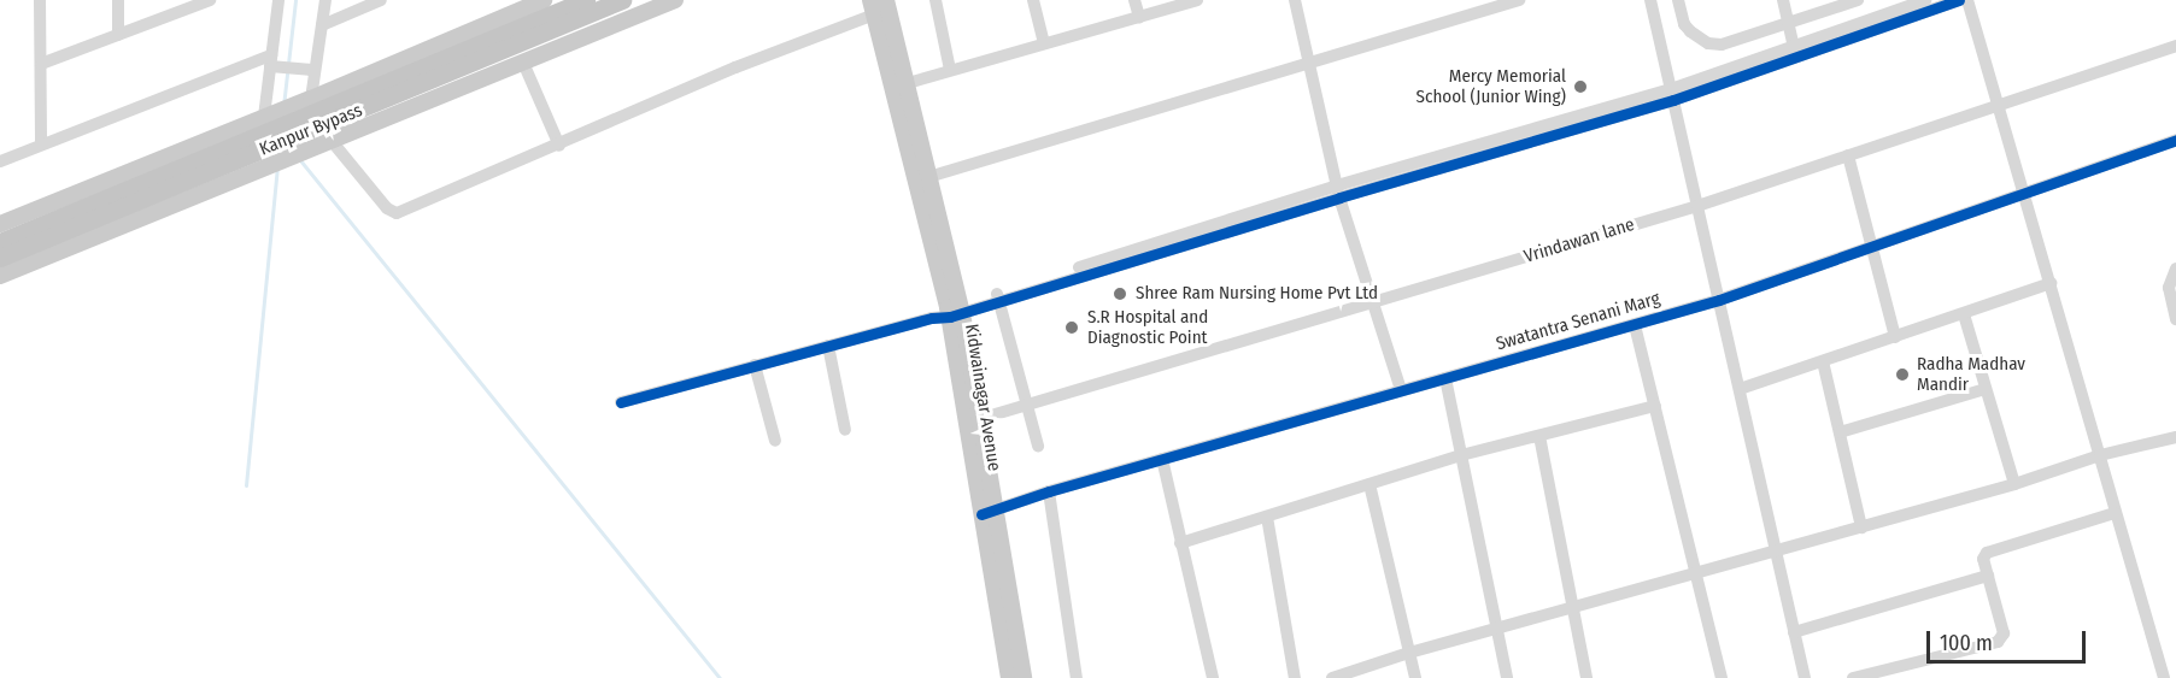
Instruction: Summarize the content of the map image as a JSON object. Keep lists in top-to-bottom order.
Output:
{
  "streets": {
    "highway": ["Kanpur Bypass"],
    "main road": ["Kidwainagar Avenue"],
    "street": ["Vrindawan lane", "Swatantra Senani Marg"]
  },
  "crossings": [
    ["Vrindawan lane", "Kidwainagar Avenue"],
    ["Swatantra Senani Marg", "Kidwainagar Avenue"]
  ],
  "places": [
    "Mercy Memorial School (Junior Wing)",
    "Shree Ram Nursing Home Pvt Ltd",
    "S.R Hospital and Diagnostic Point",
    "Radha Madhav Mandir"
  ],
  "scale_bar": "100 m"
}
